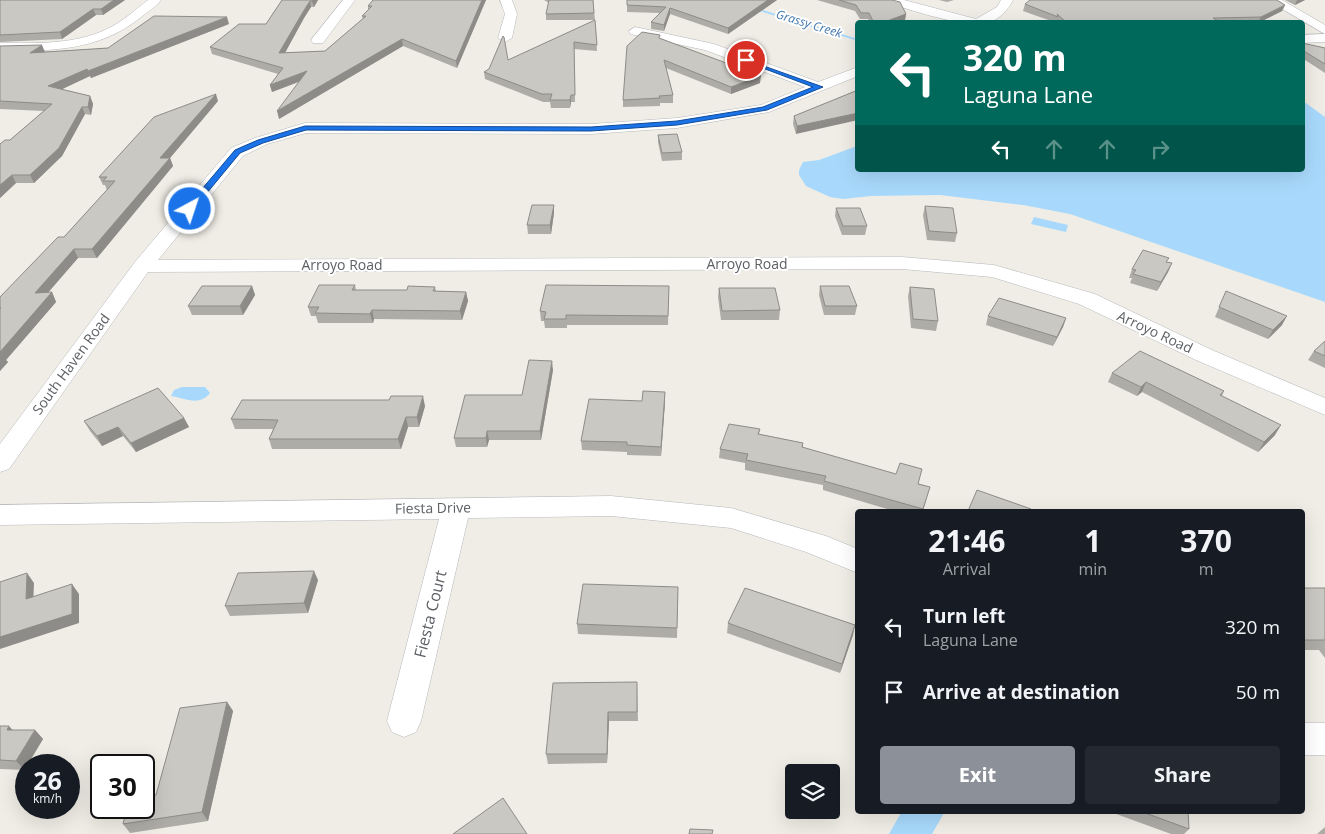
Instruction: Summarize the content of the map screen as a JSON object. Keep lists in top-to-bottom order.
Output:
{
  "streets": {
    "street": [
      "Arroyo Road",
      "South Haven Road",
      "Fiesta Drive",
      "Fiesta Court"
    ]
  },
  "crossings": [
    ["Arroyo Road", "South Haven Road"],
    ["Fiesta Drive", "Fiesta Court"]
  ],
  "water": ["Grassy Creek"],
  "page": {
    "turn": ["320 m", "Laguna Lane"],
    "eta": [
      "21:46",
      "Arrival",
      "1",
      "min",
      "370",
      "m"
    ],
    "list": [
      {
        "name": "Turn left",
        "note": "Laguna Lane",
        "value": "320 m"
      },
      {
        "name": "Arrive at destination",
        "value": "50 m"
      }
    ],
    "buttons": ["Exit", "Share"],
    "speed": "26 km/h",
    "limit": "30"
  }
}
